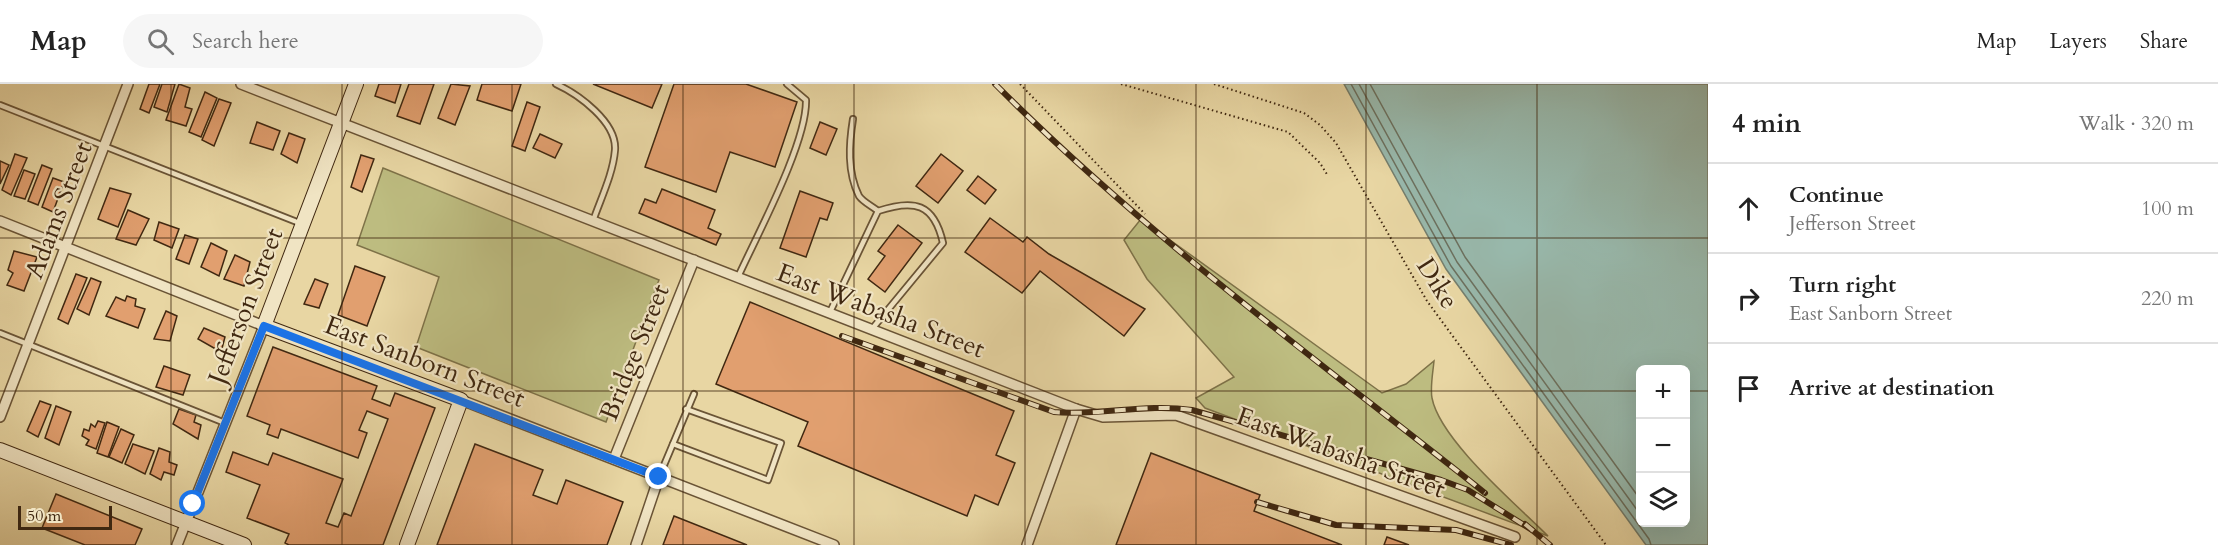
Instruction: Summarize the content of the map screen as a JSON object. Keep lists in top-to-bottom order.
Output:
{
  "streets": {
    "street": [
      "Adams Street",
      "Jefferson Street",
      "East Wabasha Street",
      "Bridge Street",
      "East Sanborn Street"
    ],
    "path": ["Dike"]
  },
  "crossings": [
    ["Adams Street", "East Sanborn Street"],
    ["Jefferson Street", "East Wabasha Street"],
    ["Jefferson Street", "East Sanborn Street"],
    ["East Wabasha Street", "Bridge Street"],
    ["Bridge Street", "East Sanborn Street"]
  ],
  "scale_bar": "50 m",
  "page": {
    "header": "Map",
    "search": "Search here",
    "nav": ["Map", "Layers", "Share"],
    "heading": ["4 min", "Walk · 320 m"],
    "list": [
      ["Continue", "Jefferson Street", "100 m"],
      ["Turn right", "East Sanborn Street", "220 m"],
      "Arrive at destination"
    ],
    "map_buttons": ["+", "−"],
    "scale": "50 m"
  }
}
